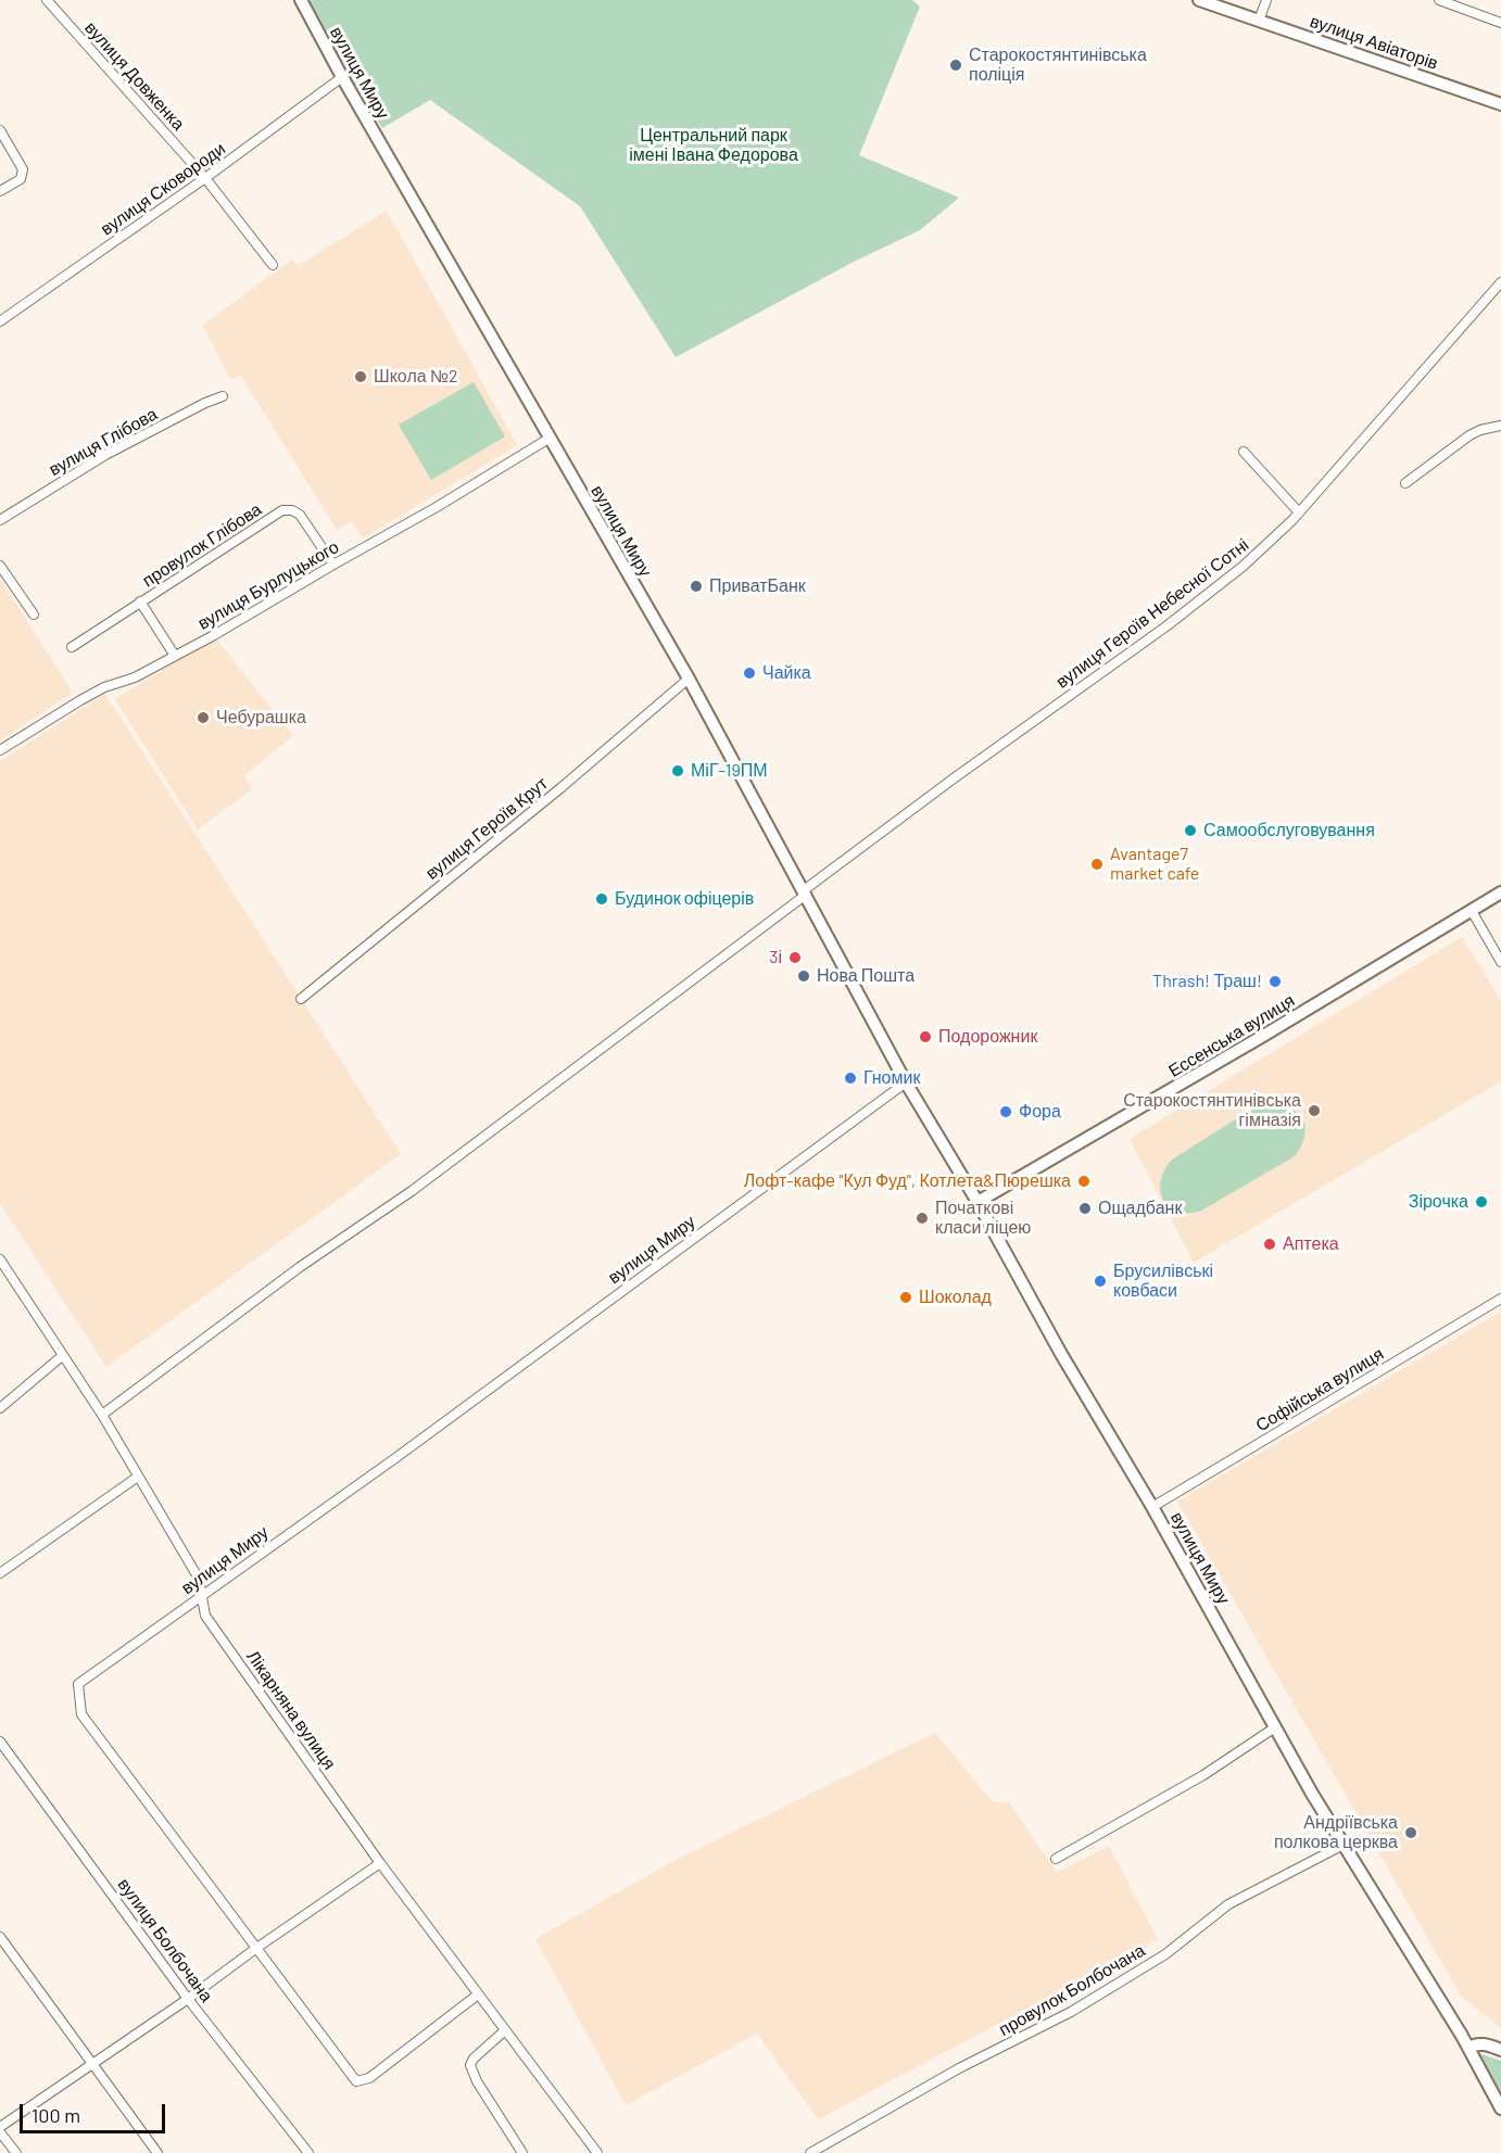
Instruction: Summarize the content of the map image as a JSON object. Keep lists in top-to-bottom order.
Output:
{
  "streets": {
    "main road": ["вулиця Авіаторів", "вулиця Миру", "Ессенська вулиця"],
    "street": [
      "вулиця Довженка",
      "вулиця Сковороди",
      "вулиця Глібова",
      "провулок Глібова",
      "вулиця Бурлуцького",
      "вулиця Героїв Небесної Сотні",
      "вулиця Героїв Крут",
      "Софійська вулиця",
      "Лікарняна вулиця",
      "вулиця Болбочана",
      "провулок Болбочана"
    ]
  },
  "crossings": [
    ["вулиця Миру", "вулиця Сковороди"],
    ["вулиця Миру", "вулиця Бурлуцького"],
    ["вулиця Миру", "вулиця Героїв Небесної Сотні"],
    ["вулиця Миру", "вулиця Героїв Крут"],
    ["вулиця Миру", "Ессенська вулиця"],
    ["вулиця Миру", "Софійська вулиця"],
    ["вулиця Миру", "Лікарняна вулиця"],
    ["вулиця Миру", "провулок Болбочана"],
    ["вулиця Довженка", "вулиця Сковороди"],
    ["провулок Глібова", "вулиця Бурлуцького"],
    ["вулиця Героїв Небесної Сотні", "Лікарняна вулиця"]
  ],
  "parks": ["Центральний парк імені Івана Федорова"],
  "places": [
    "Старокостянтинівська поліція",
    "Школа №2",
    "ПриватБанк",
    "Чайка",
    "Чебурашка",
    "МіГ-19ПМ",
    "Самообслуговування",
    "Avantage7 market cafe",
    "Будинок офіцерів",
    "3і",
    "Нова Пошта",
    "Thrash! Траш!",
    "Подорожник",
    "Гномик",
    "Старокостянтинівська гімназія",
    "Фора",
    "Лофт-кафе \"Кул Фуд\", Котлета&Пюрешка",
    "Зірочка",
    "Ощадбанк",
    "Початкові класи ліцею",
    "Аптека",
    "Брусилівські ковбаси",
    "Шоколад",
    "Андріївська полкова церква"
  ],
  "scale_bar": "100 m"
}
